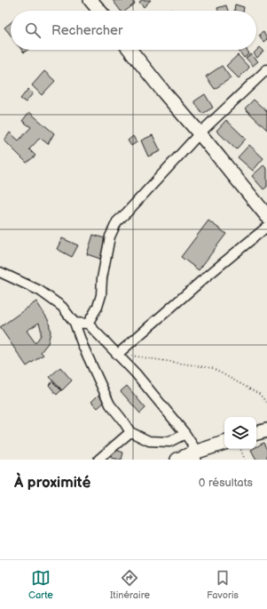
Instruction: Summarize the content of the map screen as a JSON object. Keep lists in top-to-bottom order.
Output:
{
  "page": {
    "search": "Rechercher",
    "heading": ["À proximité", "0 résultats"],
    "nav": ["Carte", "Itinéraire", "Favoris"]
  }
}
